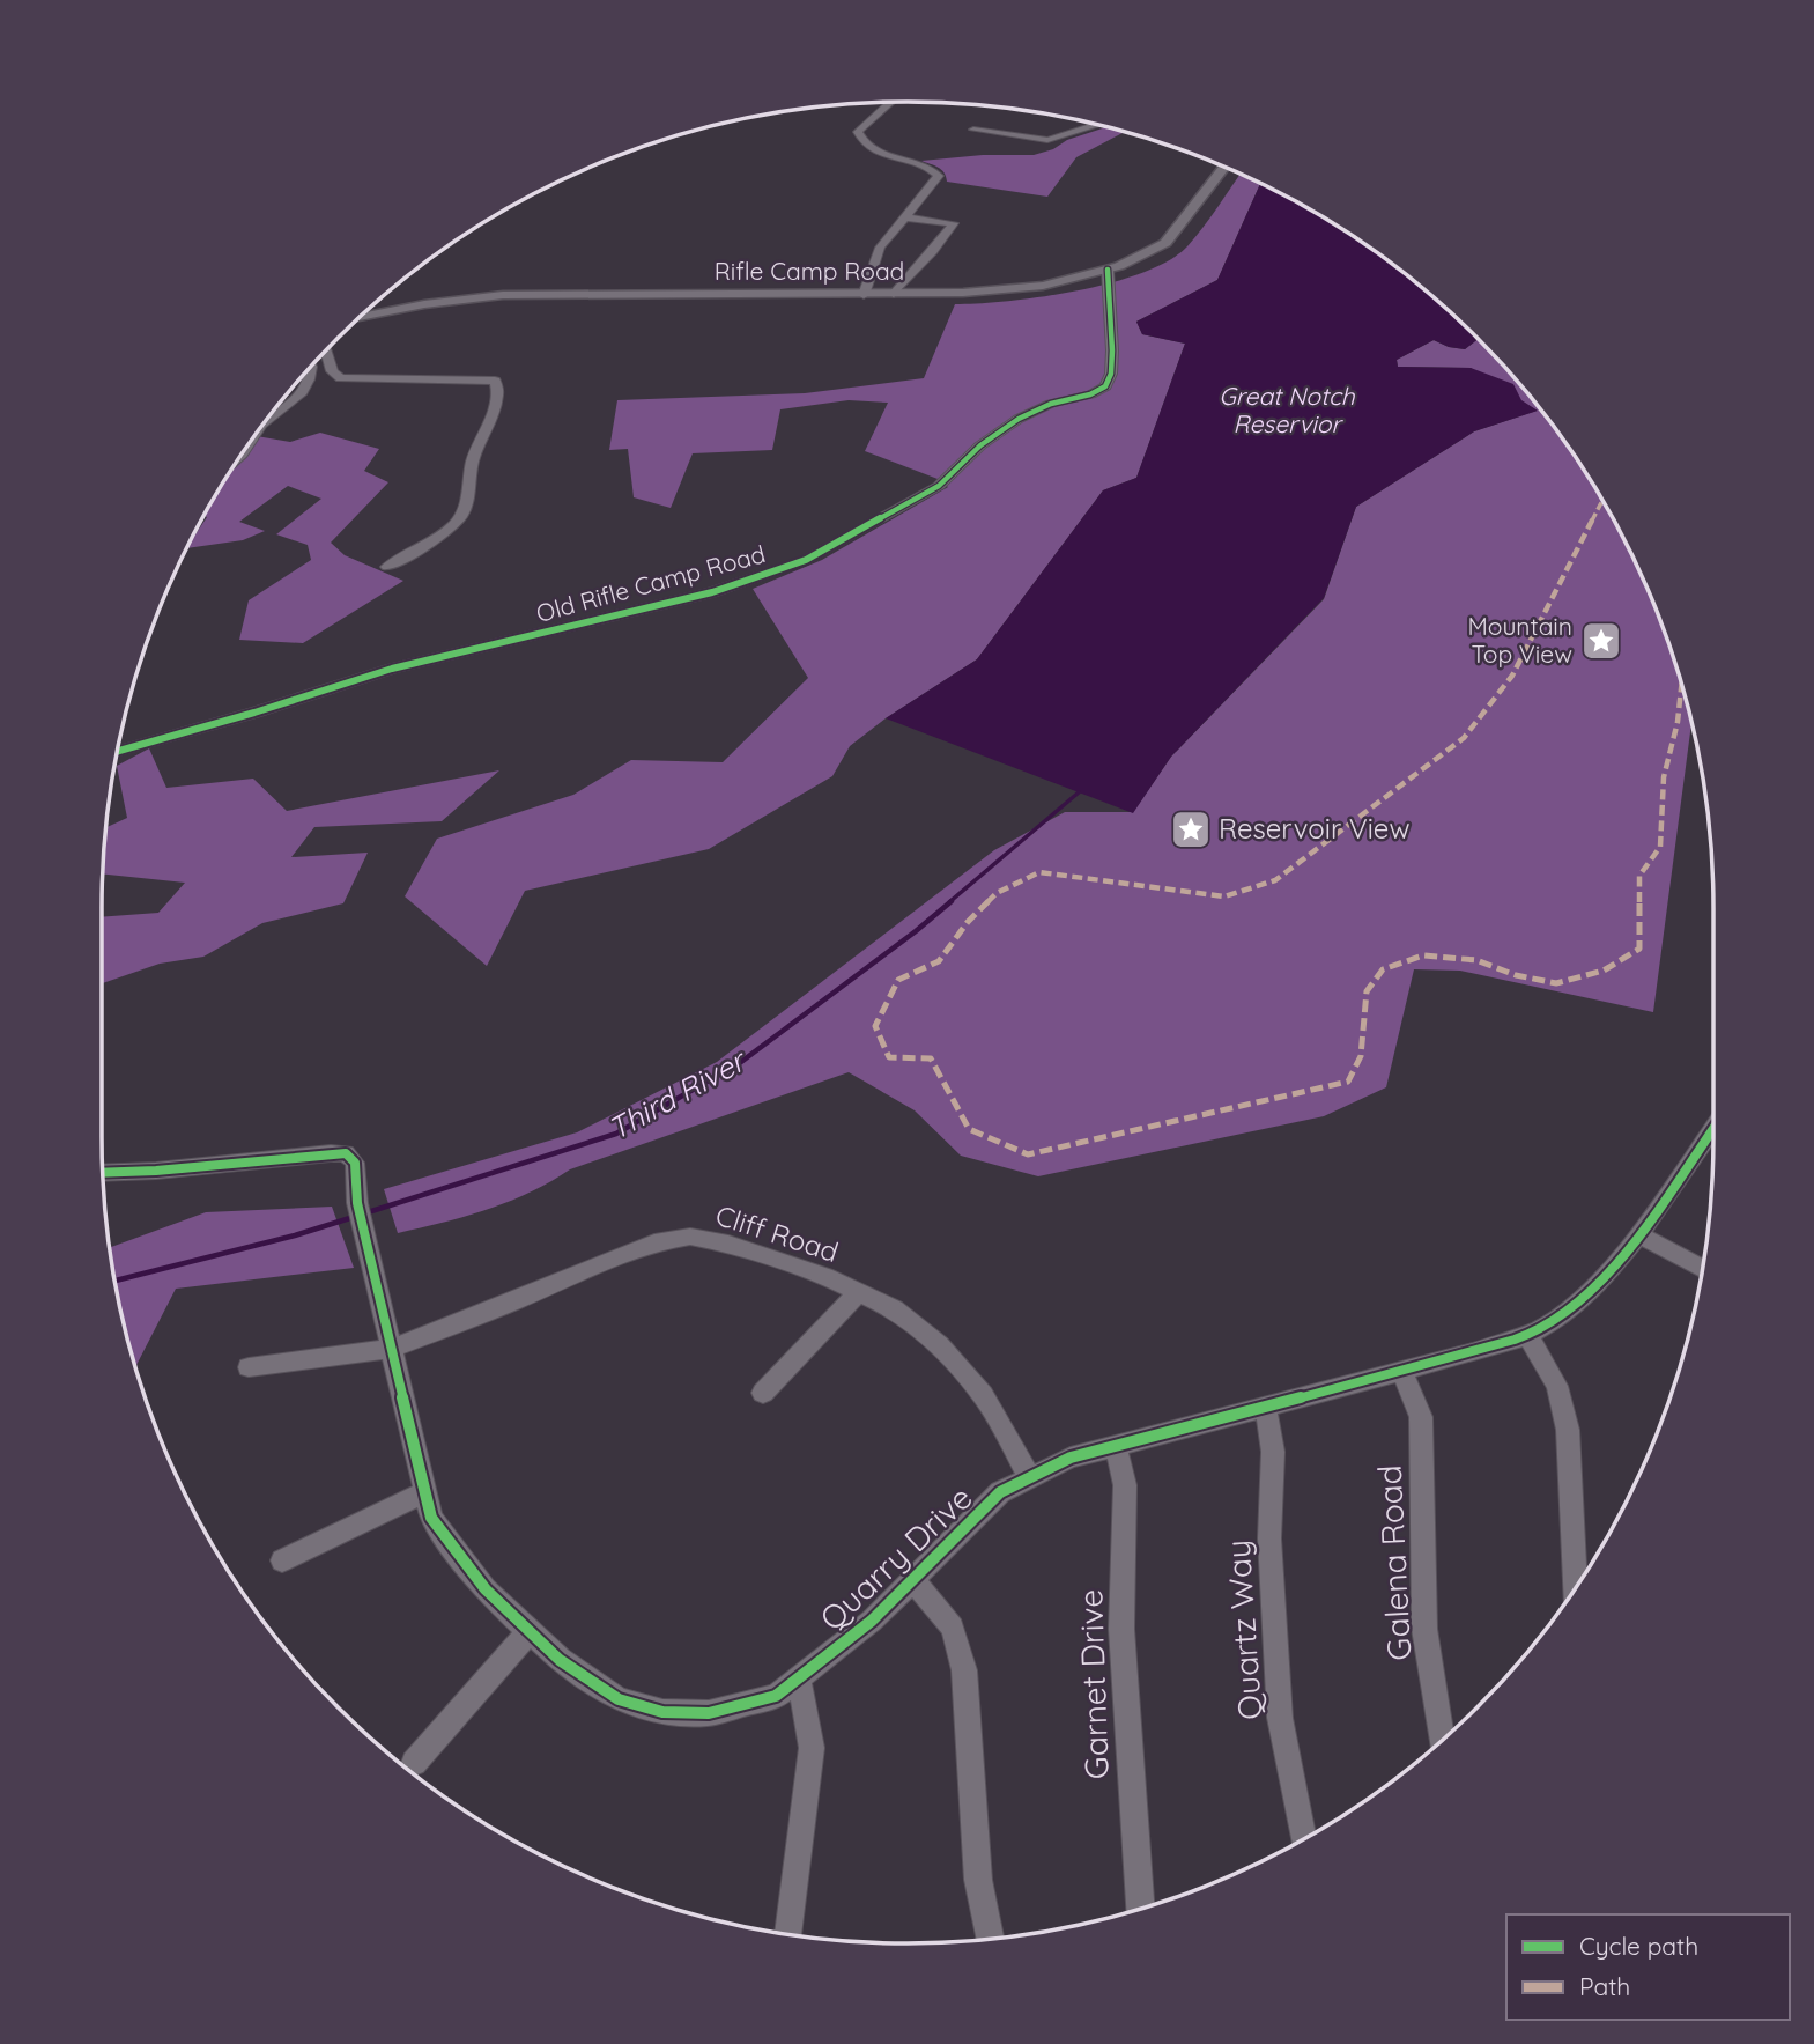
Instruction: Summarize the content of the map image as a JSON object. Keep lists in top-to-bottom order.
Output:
{
  "streets": {
    "street": [
      "Rifle Camp Road",
      "Old Rifle Camp Road",
      "Cliff Road",
      "Quarry Drive",
      "Galena Road",
      "Quartz Way",
      "Garnet Drive"
    ]
  },
  "crossings": [
    ["Rifle Camp Road", "Old Rifle Camp Road"],
    ["Cliff Road", "Quarry Drive"],
    ["Quarry Drive", "Galena Road"],
    ["Quarry Drive", "Quartz Way"],
    ["Quarry Drive", "Garnet Drive"]
  ],
  "water": ["Great Notch Reservior", "Third River"],
  "places": {
    "place": ["Mountain Top View", "Reservoir View"]
  },
  "legend": ["Cycle path", "Path"]
}
